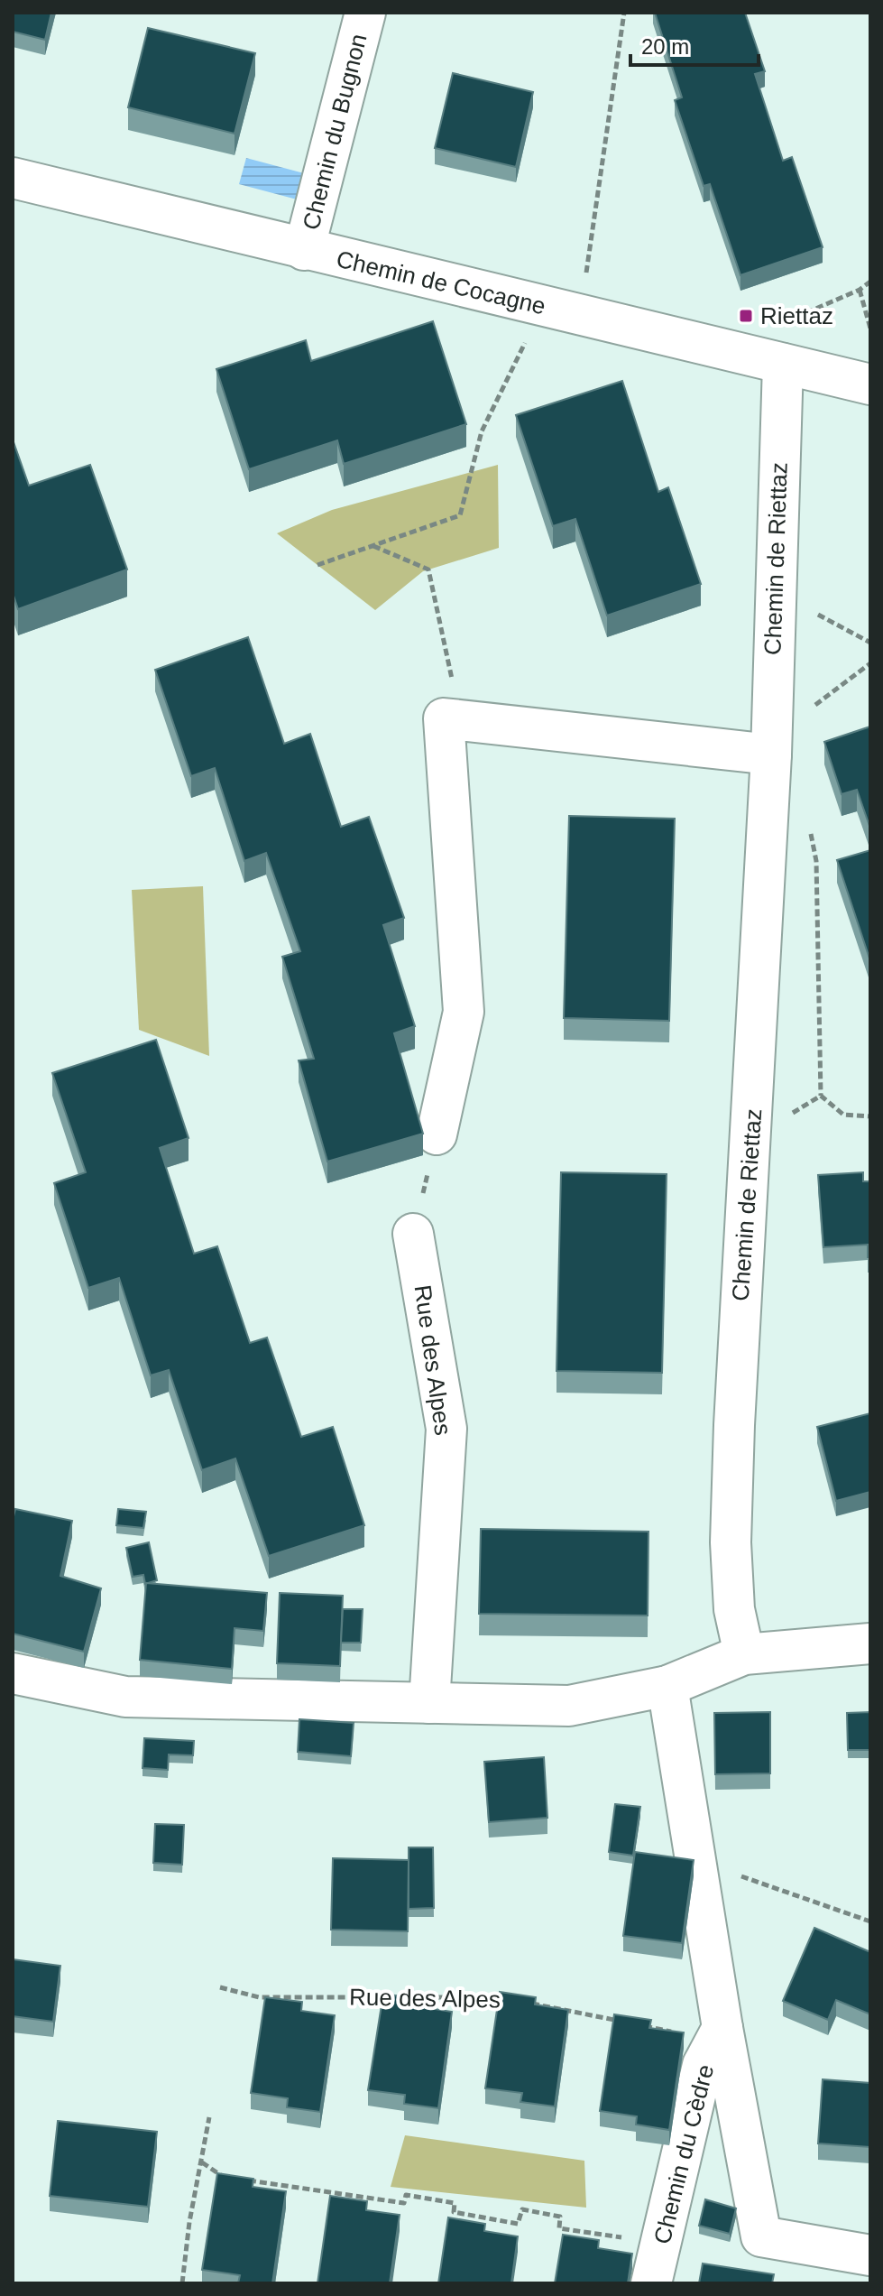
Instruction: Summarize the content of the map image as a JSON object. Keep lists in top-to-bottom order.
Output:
{
  "streets": {
    "street": [
      "Chemin du Bugnon",
      "Chemin de Cocagne",
      "Chemin de Riettaz",
      "Rue des Alpes",
      "Chemin du Cèdre"
    ]
  },
  "crossings": [
    ["Chemin du Bugnon", "Chemin de Cocagne"],
    ["Chemin de Cocagne", "Chemin de Riettaz"]
  ],
  "places": {
    "transit": ["Riettaz"]
  },
  "scale_bar": "20 m"
}
